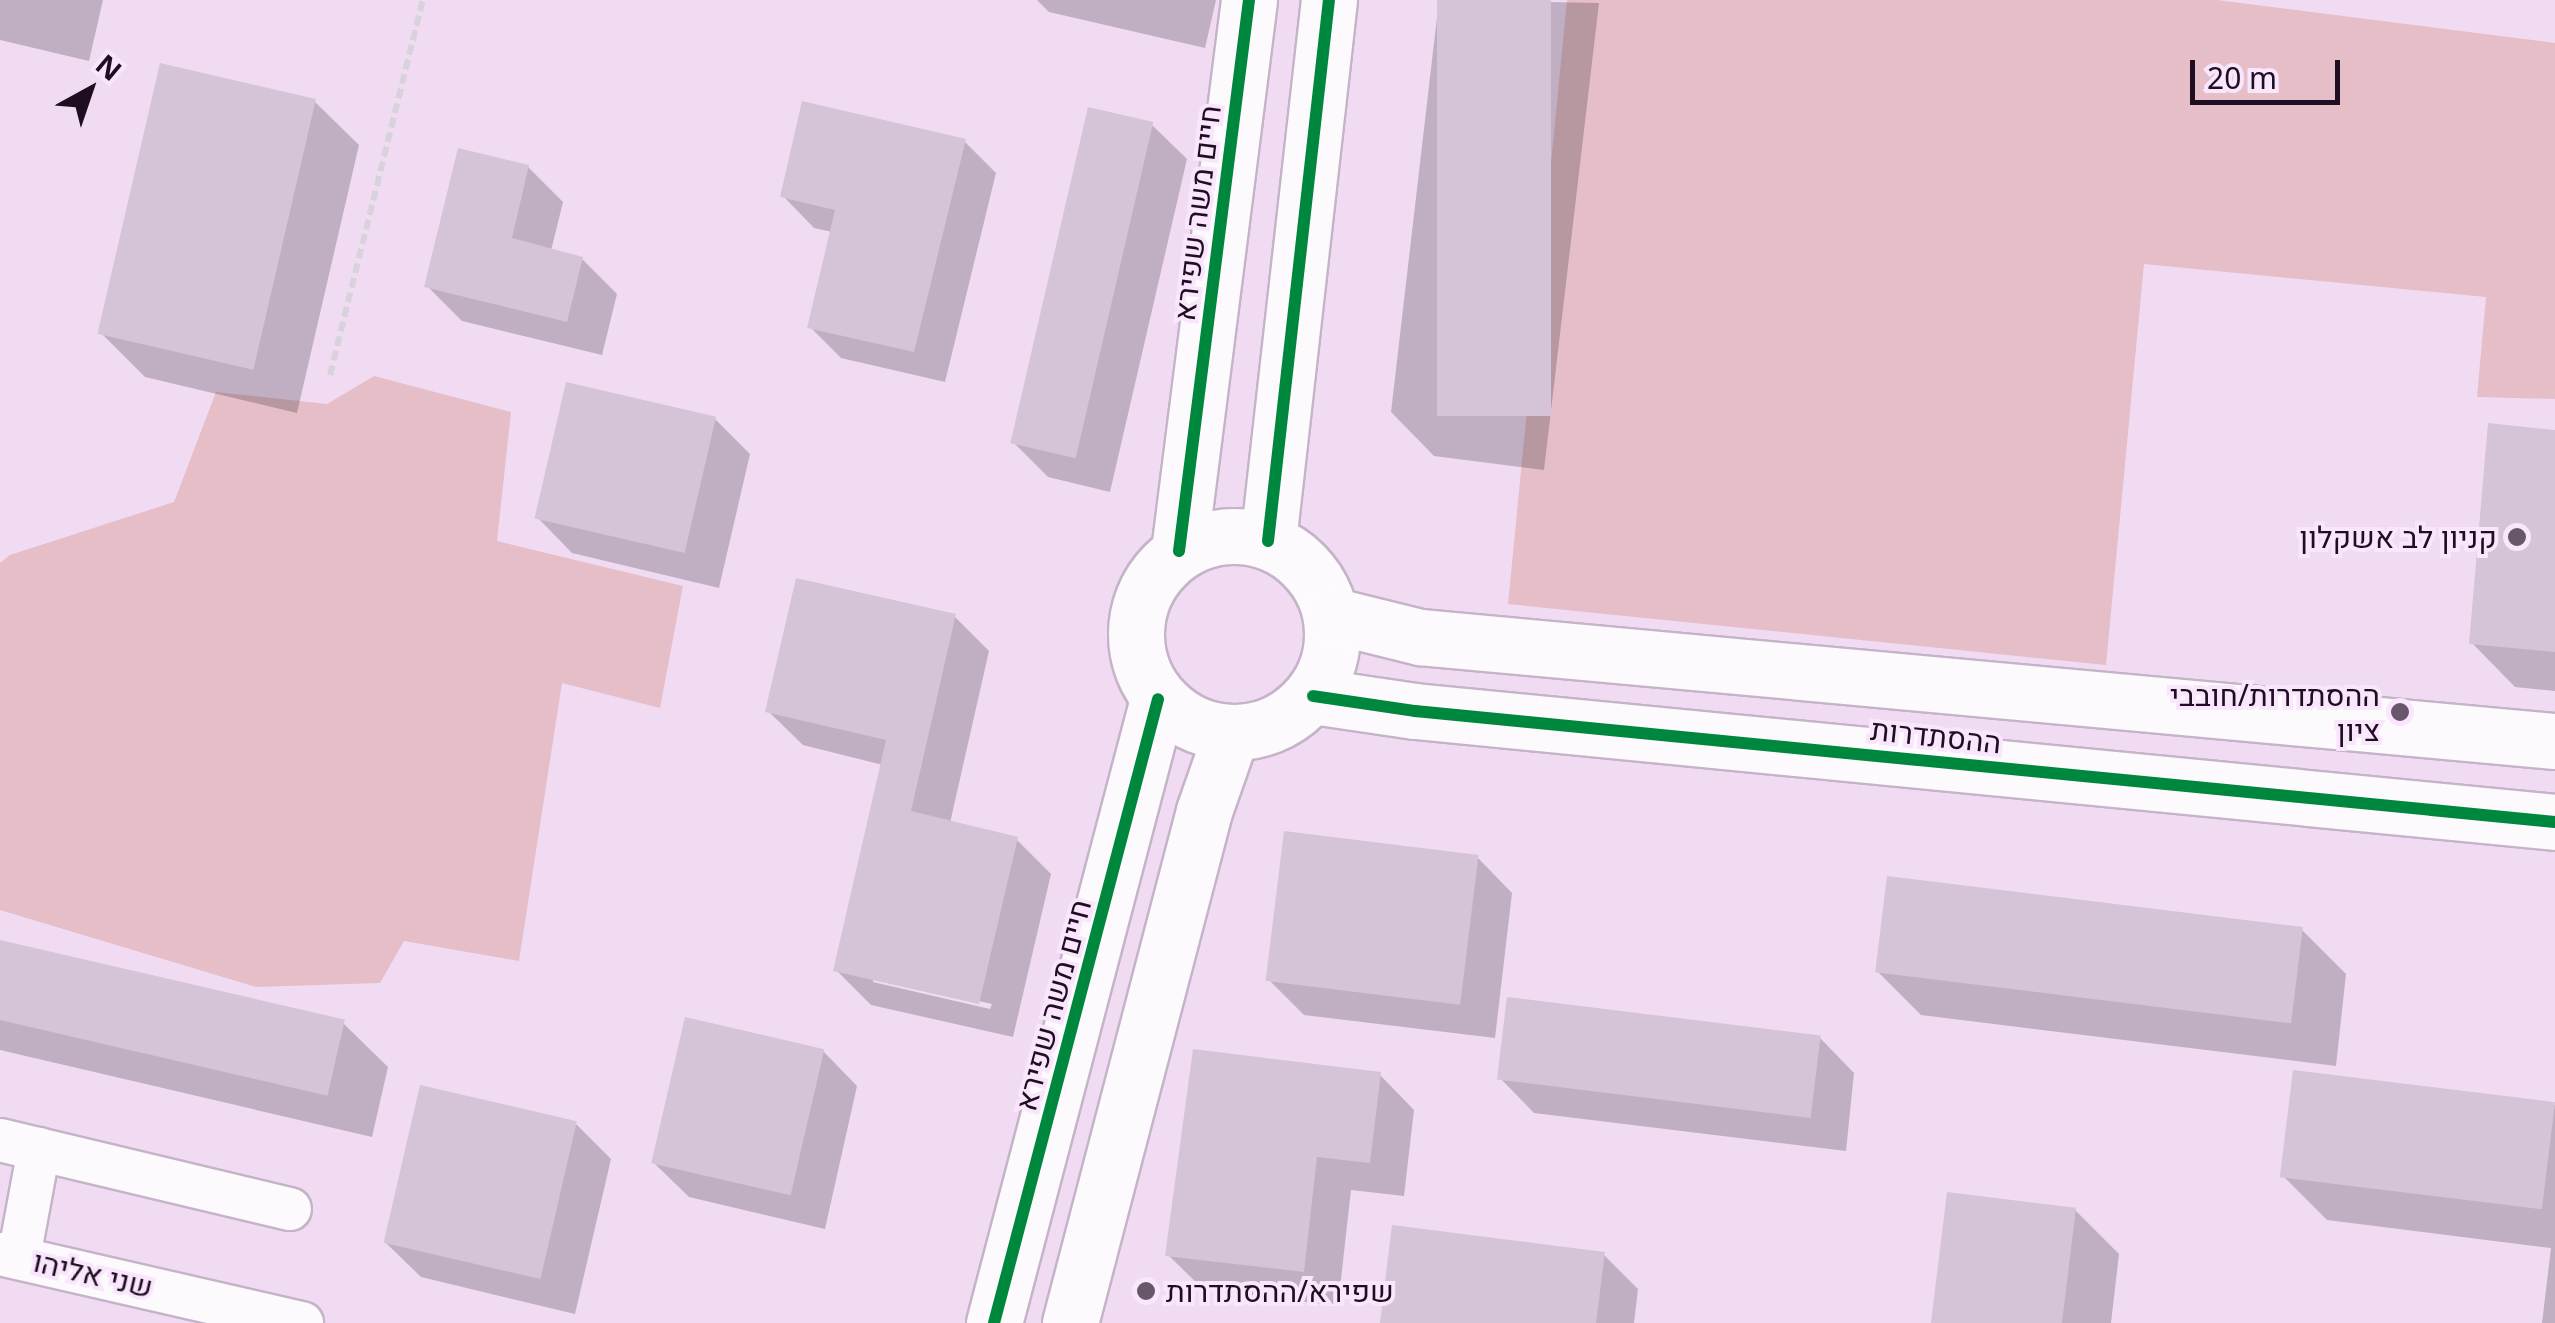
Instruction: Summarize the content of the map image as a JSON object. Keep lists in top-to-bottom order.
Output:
{
  "streets": {
    "street": ["חיים משה שפירא", "ההסתדרות", "שני אליהו"]
  },
  "crossings": [
    ["חיים משה שפירא", "ההסתדרות"]
  ],
  "places": ["קניון לב אשקלון", "ההסתדרות/חובבי ציון", "שפירא/ההסתדרות"],
  "scale_bar": "20 m",
  "north": "top right"
}
